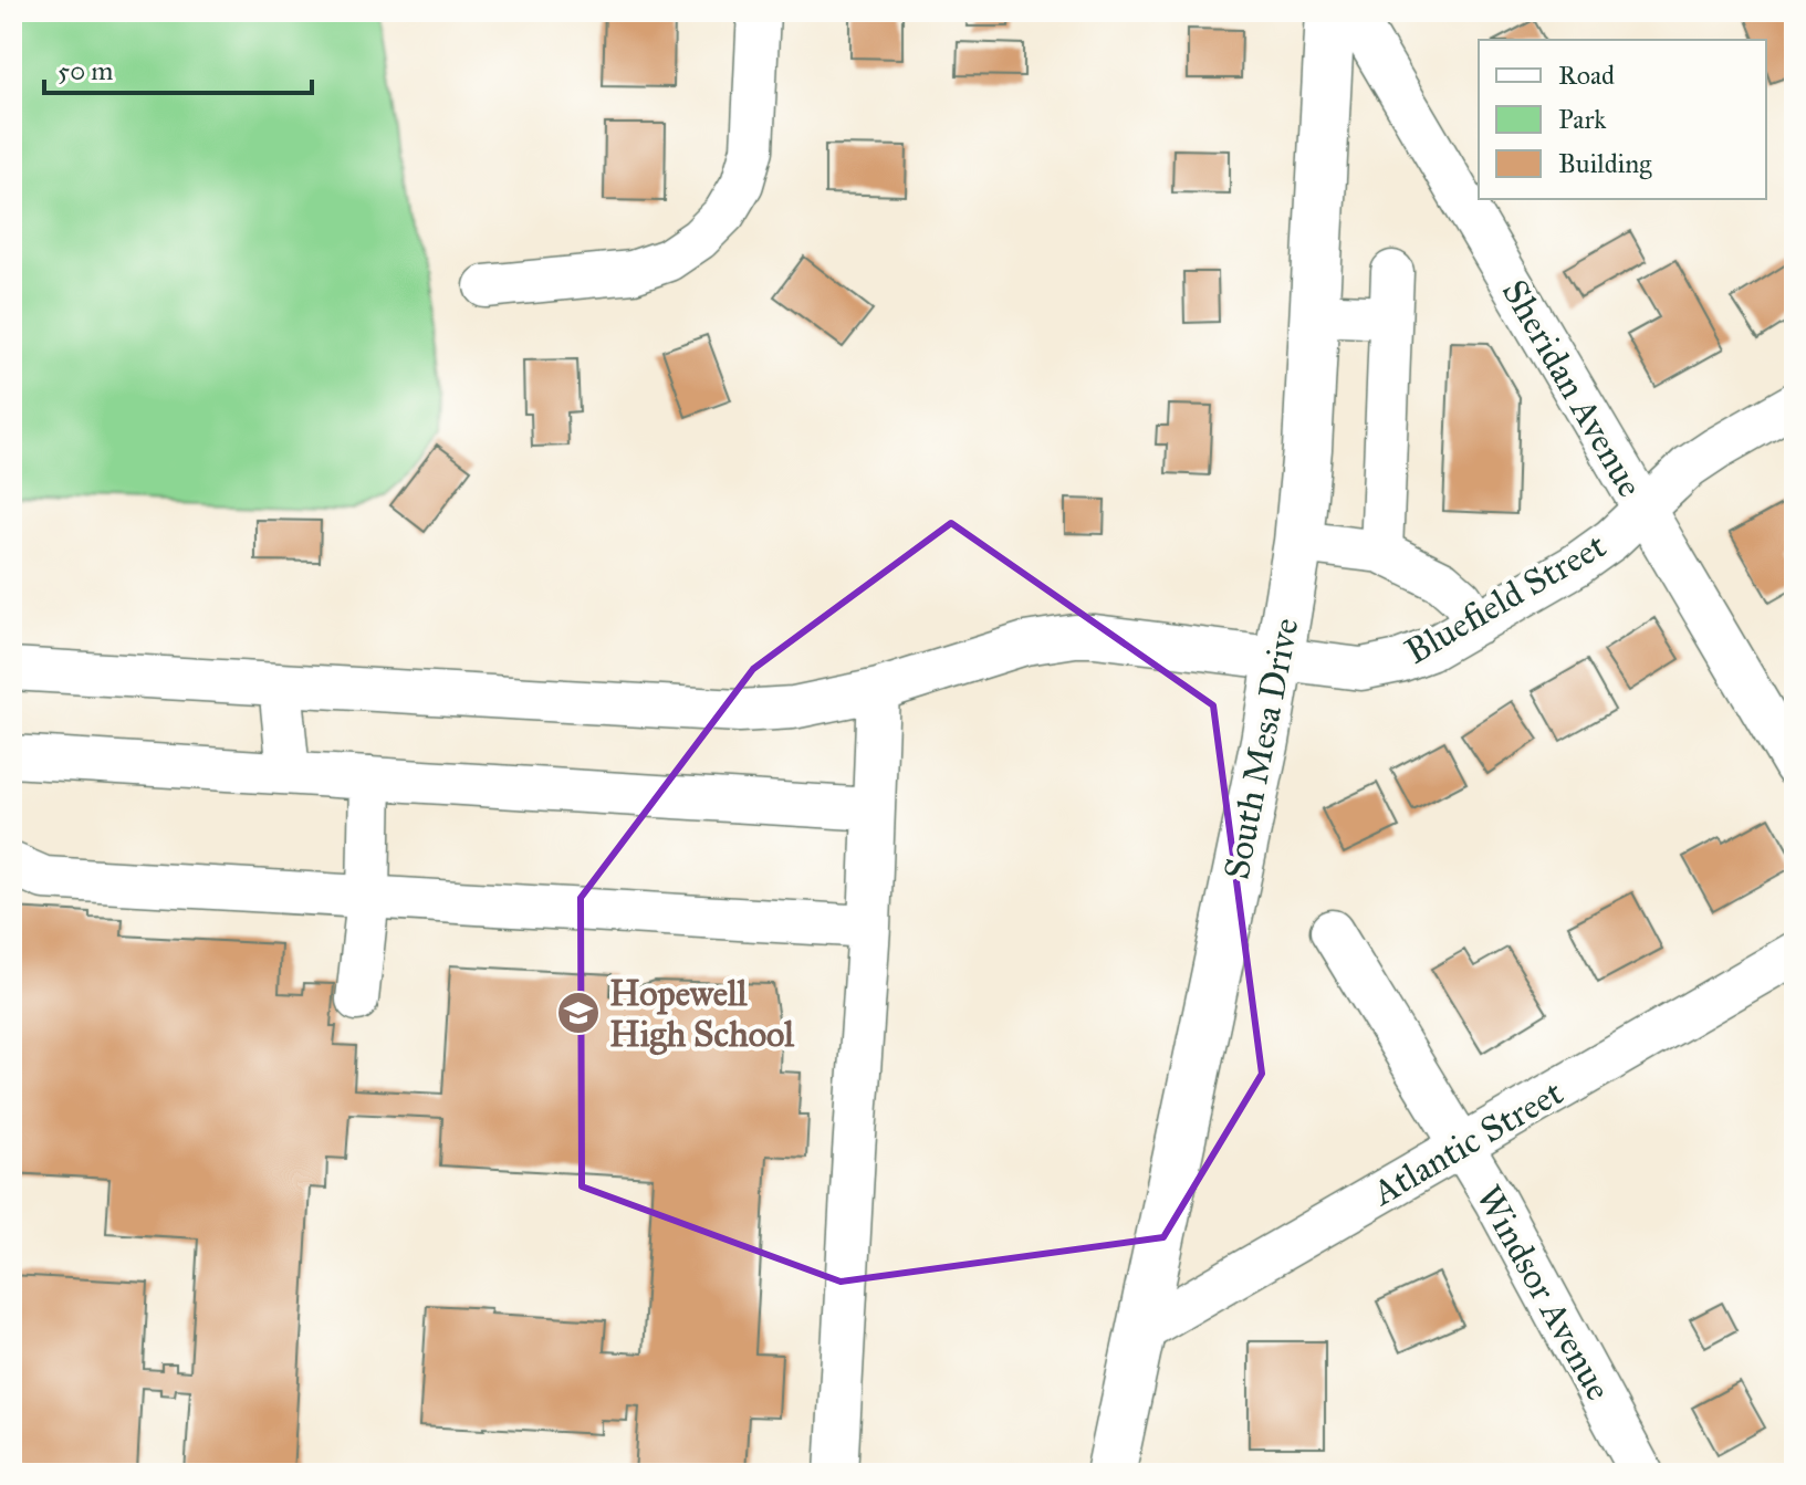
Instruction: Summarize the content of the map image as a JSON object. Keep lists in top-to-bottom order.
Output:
{
  "streets": {
    "main road": ["South Mesa Drive"],
    "street": [
      "Sheridan Avenue",
      "Bluefield Street",
      "Atlantic Street",
      "Windsor Avenue"
    ]
  },
  "crossings": [
    ["Sheridan Avenue", "Bluefield Street"],
    ["Bluefield Street", "South Mesa Drive"],
    ["South Mesa Drive", "Atlantic Street"],
    ["Atlantic Street", "Windsor Avenue"]
  ],
  "places": {
    "school or university": ["Hopewell High School"]
  },
  "legend": ["Road", "Park", "Building"],
  "scale_bar": "50 m"
}
